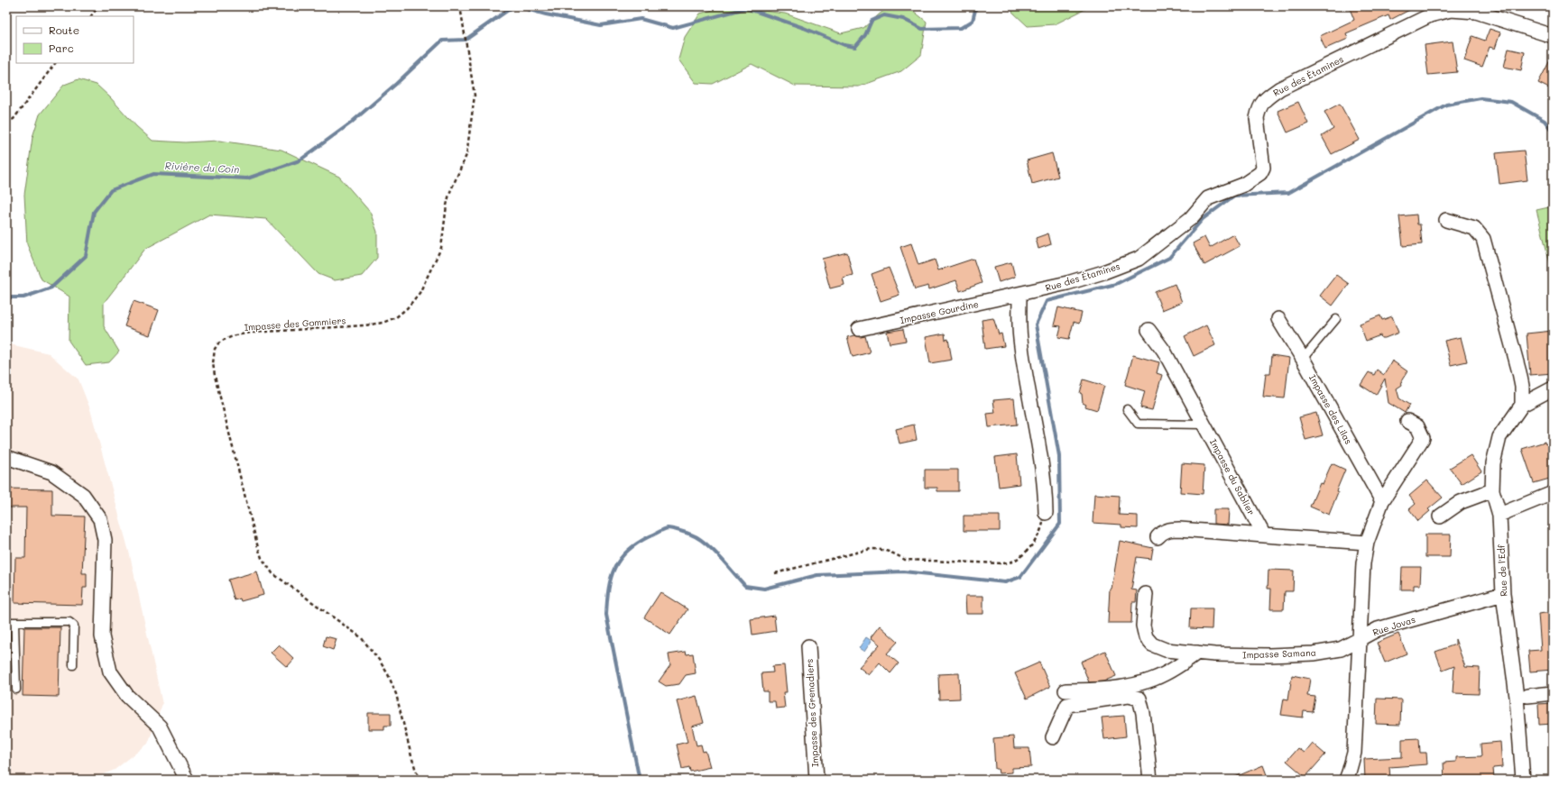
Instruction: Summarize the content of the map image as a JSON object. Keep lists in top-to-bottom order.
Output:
{
  "streets": {
    "street": [
      "Rue des Étamines",
      "Impasse Gourdine",
      "Impasse des Lilas",
      "Impasse du Sablier",
      "Rue de l'Edf",
      "Rue Jovas",
      "Impasse Samana",
      "Impasse des Grenadiers"
    ],
    "path": ["Impasse des Gommiers"]
  },
  "crossings": [
    ["Rue des Étamines", "Impasse Gourdine"],
    ["Rue de l'Edf", "Rue Jovas"],
    ["Rue Jovas", "Impasse Samana"]
  ],
  "water": ["Rivière du Coin"],
  "legend": ["Route", "Parc"]
}
